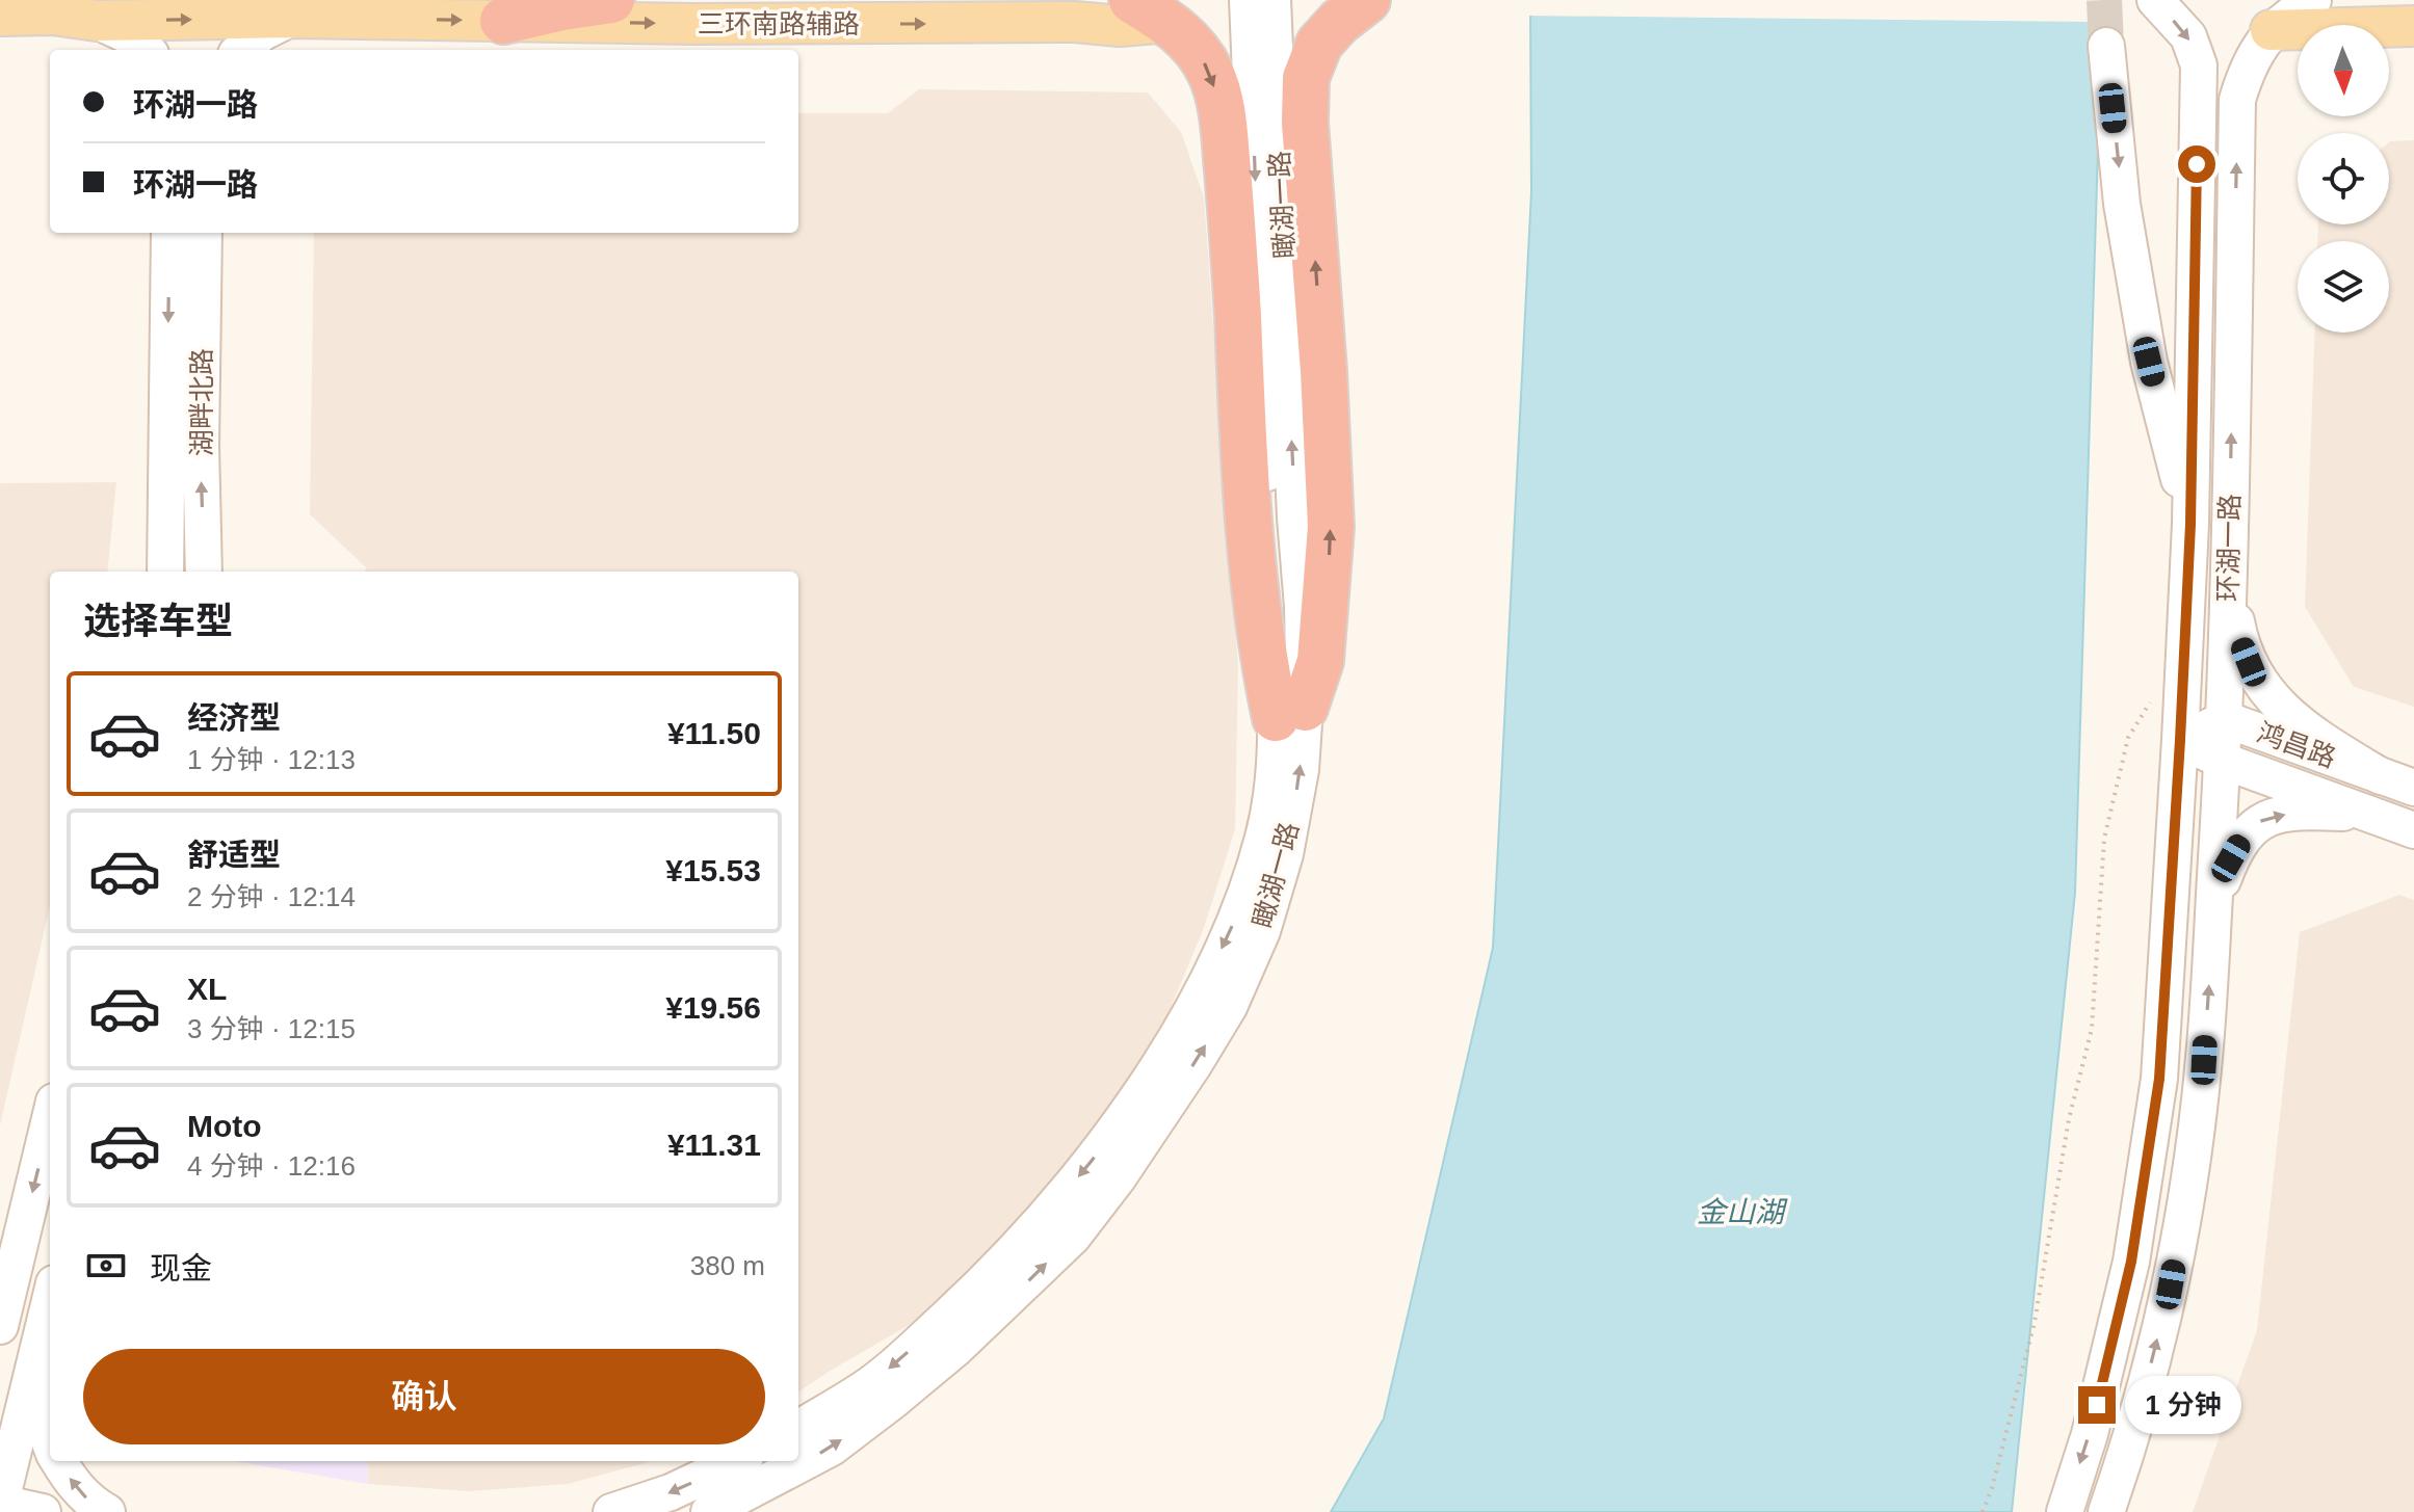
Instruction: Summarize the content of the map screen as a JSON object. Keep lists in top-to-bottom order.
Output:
{
  "streets": {
    "main road": ["三环南路辅路"],
    "street": [
      "瞰湖一路",
      "湖畔北路",
      "环湖一路",
      "鸿昌路"
    ]
  },
  "crossings": [
    ["环湖一路", "鸿昌路"]
  ],
  "one_way": ["三环南路辅路"],
  "water": ["金山湖"],
  "north": "bottom",
  "page": {
    "banner": ["环湖一路", "环湖一路"],
    "heading": "选择车型",
    "list": [
      {
        "name": "经济型",
        "note": "1 分钟 · 12:13",
        "value": "¥11.50"
      },
      {
        "name": "舒适型",
        "note": "2 分钟 · 12:14",
        "value": "¥15.53"
      },
      {
        "name": "XL",
        "note": "3 分钟 · 12:15",
        "value": "¥19.56"
      },
      {
        "name": "Moto",
        "note": "4 分钟 · 12:16",
        "value": "¥11.31"
      }
    ],
    "pay": ["现金", "380 m"],
    "buttons": "确认",
    "bubble": "1 分钟"
  }
}
